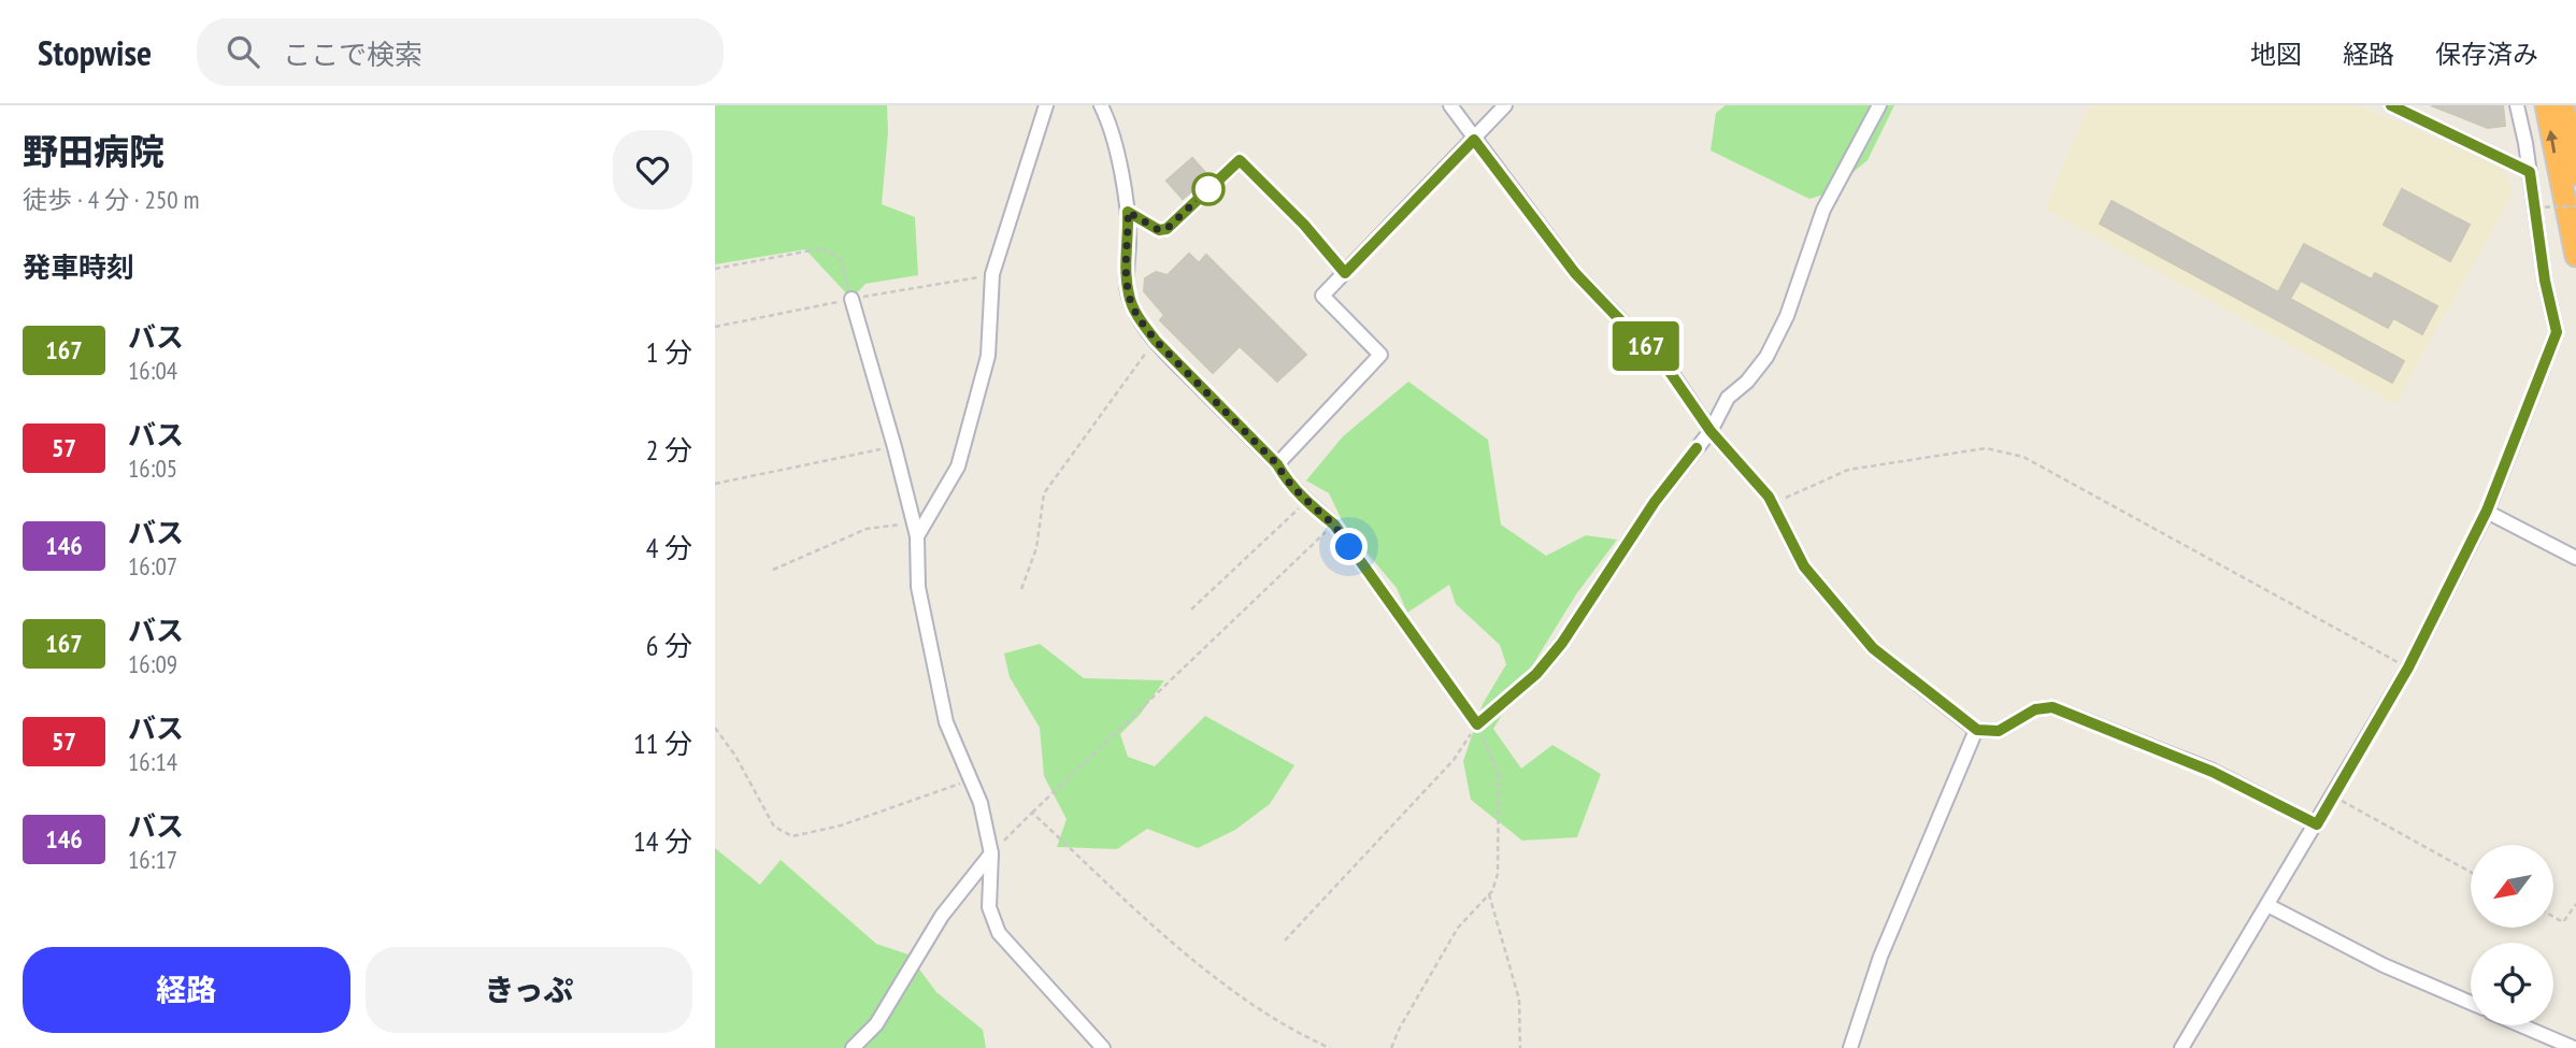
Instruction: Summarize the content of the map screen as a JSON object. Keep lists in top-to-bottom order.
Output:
{
  "lines": ["bus line 167"],
  "north": "bottom left",
  "page": {
    "header": "Stopwise",
    "search": "ここで検索",
    "nav": ["地図", "経路", "保存済み"],
    "heading": [
      ["野田病院", "徒歩 · 4 分 · 250 m"],
      "発車時刻"
    ],
    "on_map": "167",
    "list": [
      {
        "mark": "167",
        "name": "バス",
        "note": "16:04",
        "value": "1 分"
      },
      {
        "mark": "57",
        "name": "バス",
        "note": "16:05",
        "value": "2 分"
      },
      {
        "mark": "146",
        "name": "バス",
        "note": "16:07",
        "value": "4 分"
      },
      {
        "mark": "167",
        "name": "バス",
        "note": "16:09",
        "value": "6 分"
      },
      {
        "mark": "57",
        "name": "バス",
        "note": "16:14",
        "value": "11 分"
      },
      {
        "mark": "146",
        "name": "バス",
        "note": "16:17",
        "value": "14 分"
      }
    ],
    "buttons": ["経路", "きっぷ"]
  }
}
